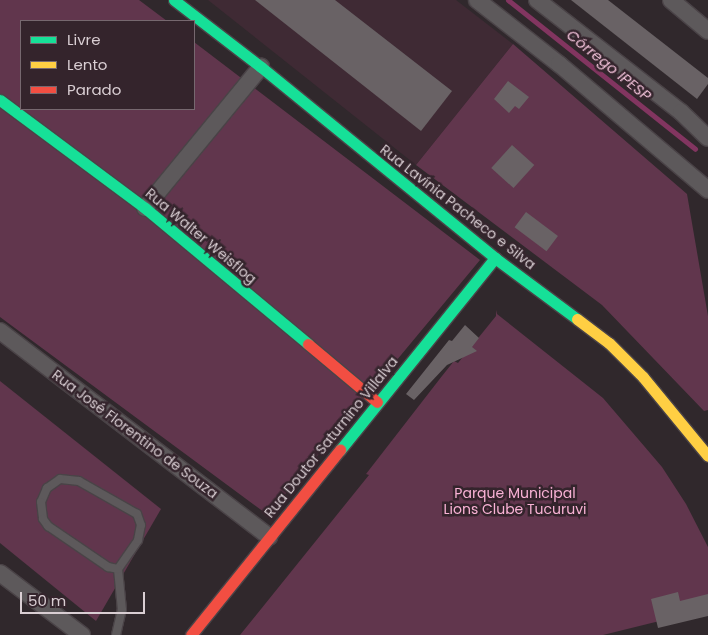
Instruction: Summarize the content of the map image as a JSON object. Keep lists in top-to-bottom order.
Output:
{
  "streets": {
    "street": [
      "Rua Lavínia Pacheco e Silva",
      "Rua Walter Weisflog",
      "Rua José Florentino de Souza",
      "Rua Doutor Saturnino Villalva"
    ]
  },
  "crossings": [
    ["Rua Lavínia Pacheco e Silva", "Rua Doutor Saturnino Villalva"],
    ["Rua Walter Weisflog", "Rua Doutor Saturnino Villalva"],
    ["Rua José Florentino de Souza", "Rua Doutor Saturnino Villalva"]
  ],
  "water": ["Córrego IPESP"],
  "parks": ["Parque Municipal Lions Clube Tucuruvi"],
  "legend": ["Livre", "Lento", "Parado"],
  "scale_bar": "50 m"
}
